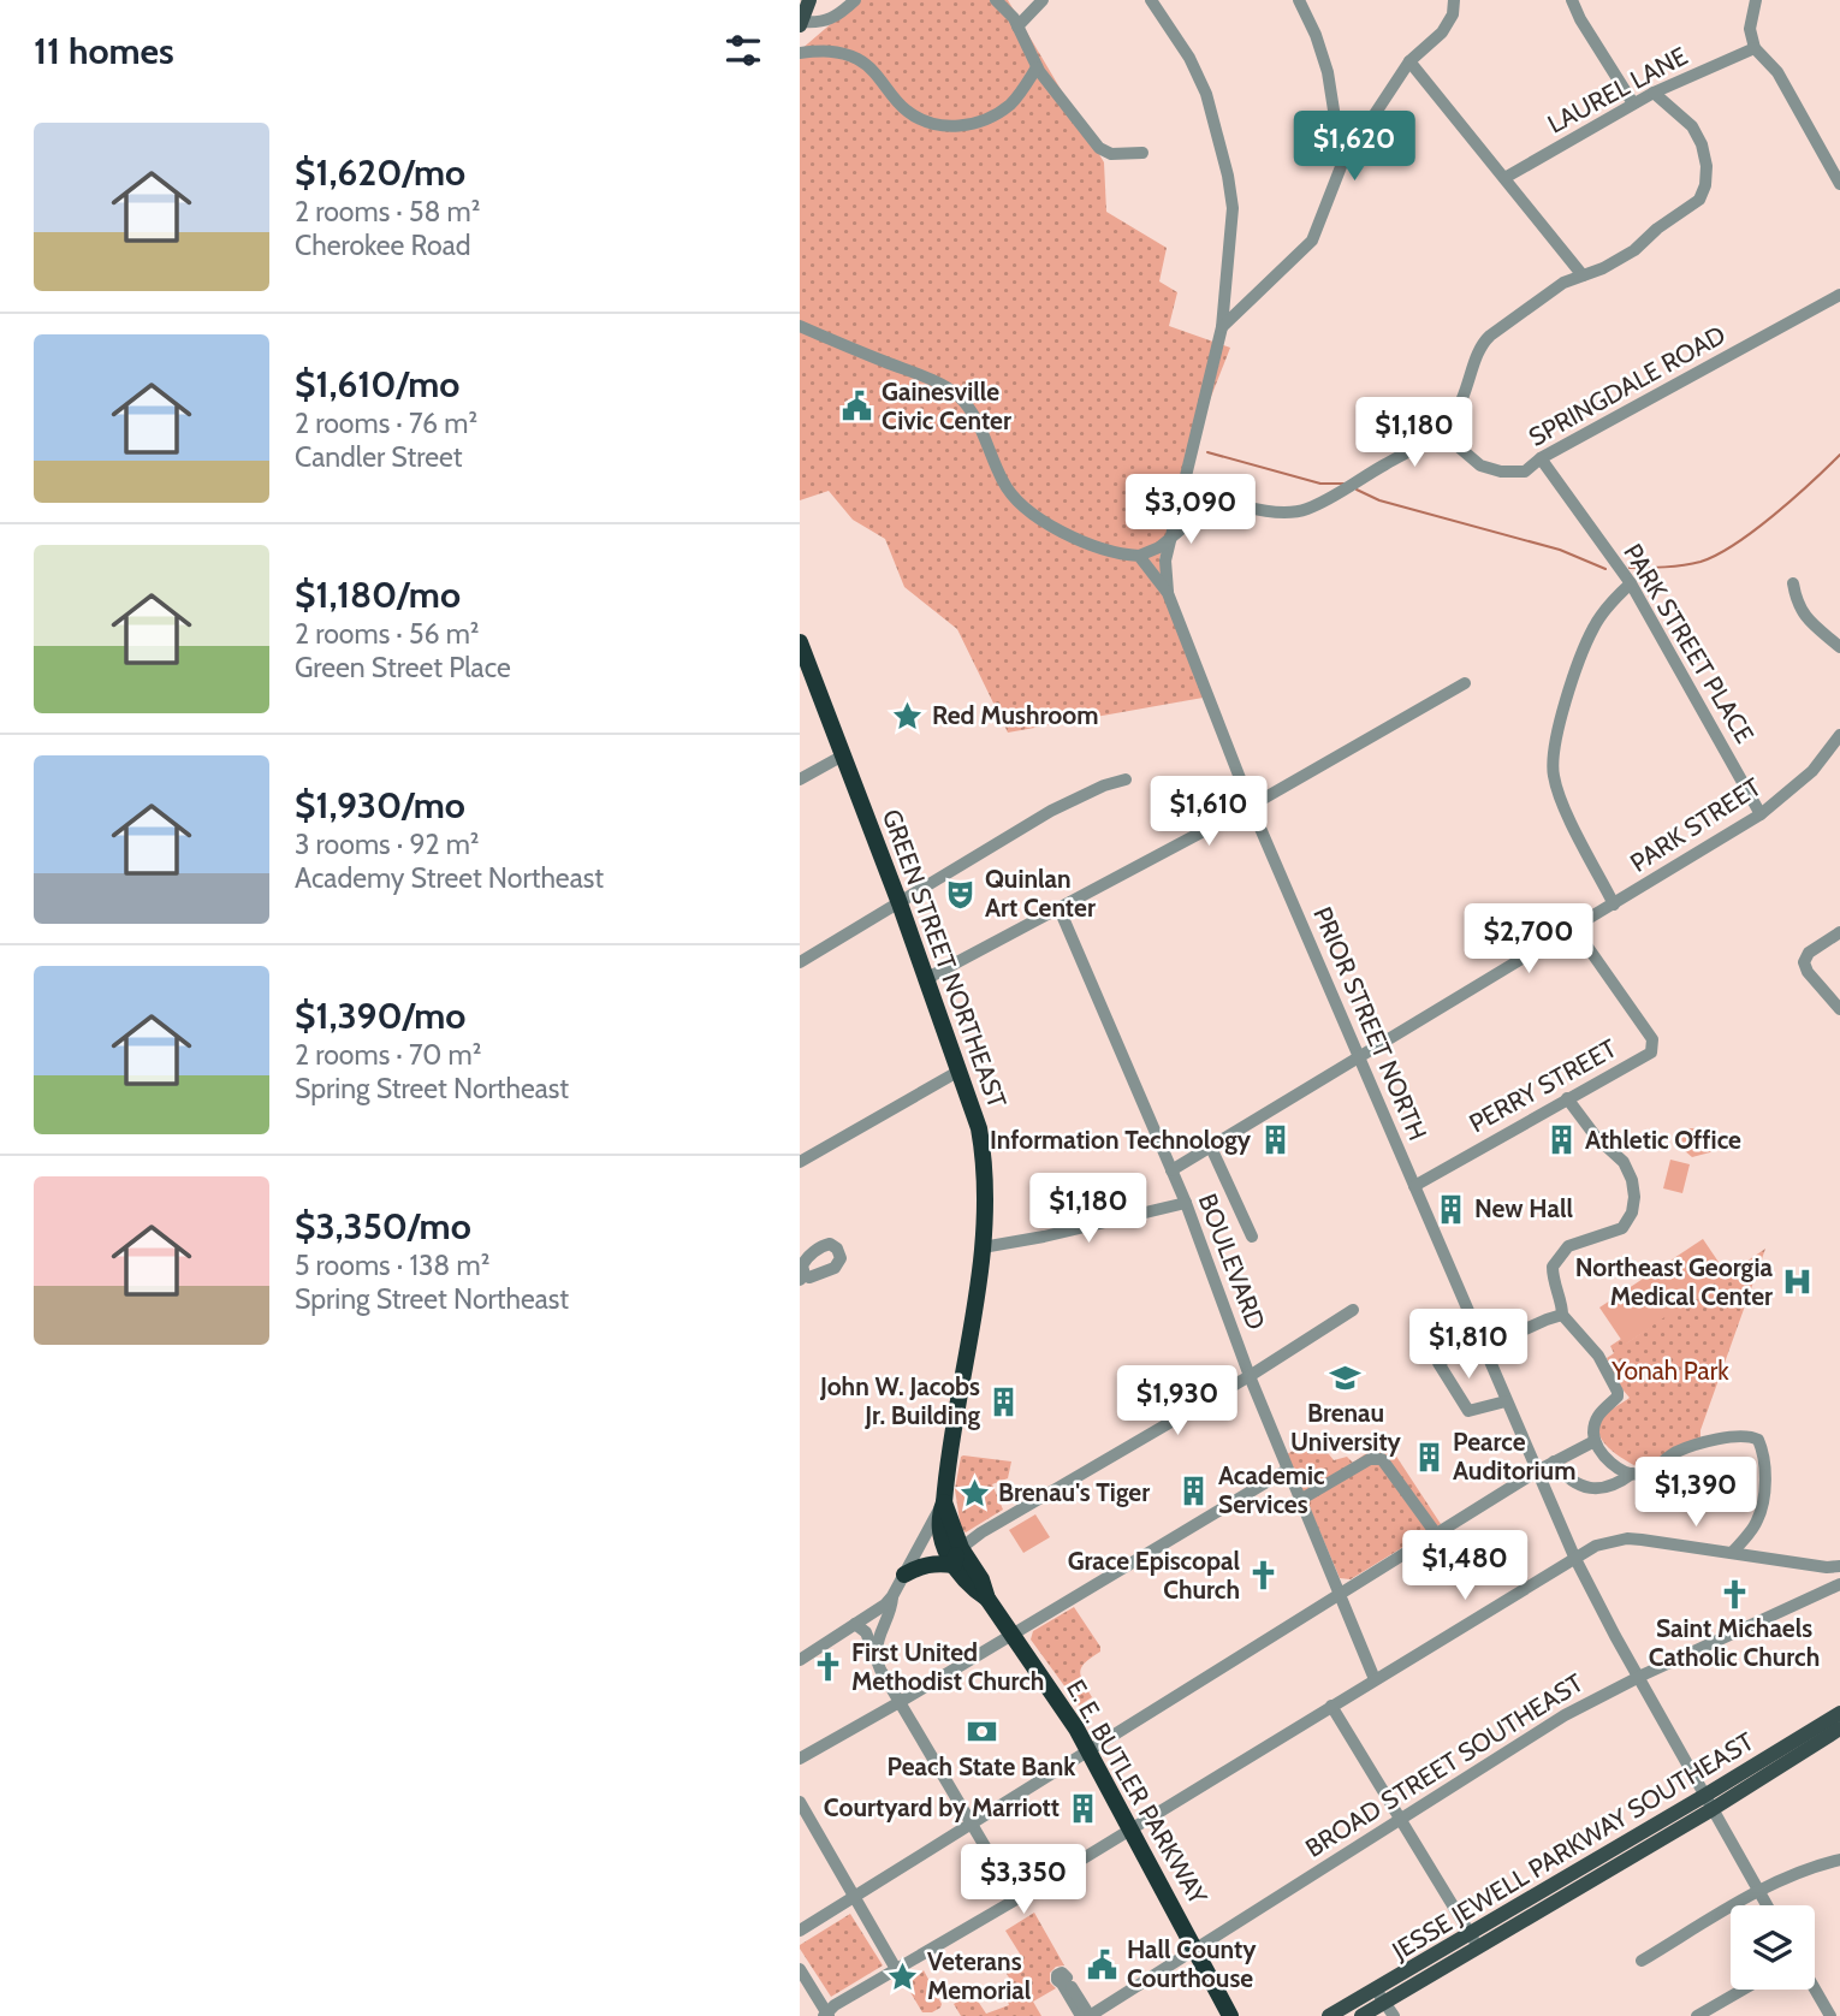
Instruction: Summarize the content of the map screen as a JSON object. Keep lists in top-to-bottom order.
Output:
{
  "streets": {
    "highway": ["GREEN STREET NORTHEAST", "E. E. BUTLER PARKWAY"],
    "main road": ["JESSE JEWELL PARKWAY SOUTHEAST"],
    "street": [
      "LAUREL LANE",
      "SPRINGDALE ROAD",
      "PARK STREET PLACE",
      "PARK STREET",
      "PRIOR STREET NORTH",
      "PERRY STREET",
      "BOULEVARD",
      "BROAD STREET SOUTHEAST"
    ]
  },
  "crossings": [
    ["SPRINGDALE ROAD", "PARK STREET PLACE"],
    ["PARK STREET PLACE", "PARK STREET"],
    ["PARK STREET", "PRIOR STREET NORTH"],
    ["PARK STREET", "PERRY STREET"],
    ["PARK STREET", "BOULEVARD"],
    ["GREEN STREET NORTHEAST", "E. E. BUTLER PARKWAY"],
    ["PRIOR STREET NORTH", "PERRY STREET"],
    ["PRIOR STREET NORTH", "BROAD STREET SOUTHEAST"],
    ["PRIOR STREET NORTH", "JESSE JEWELL PARKWAY SOUTHEAST"],
    ["BROAD STREET SOUTHEAST", "E. E. BUTLER PARKWAY"]
  ],
  "parks": ["Yonah Park"],
  "places": {
    "public building": ["Gainesville Civic Center", "Hall County Courthouse"],
    "place": ["Red Mushroom", "Brenau's Tiger", "Veterans Memorial"],
    "theatre": ["Quinlan Art Center"],
    "building": [
      "Information Technology",
      "Athletic Office",
      "New Hall",
      "John W. Jacobs Jr. Building",
      "Pearce Auditorium",
      "Academic Services",
      "Courtyard by Marriott"
    ],
    "hospital": ["Northeast Georgia Medical Center"],
    "school or university": ["Brenau University"],
    "church": ["Grace Episcopal Church", "Saint Michaels Catholic Church", "First United Methodist Church"],
    "bank": ["Peach State Bank"]
  },
  "page": {
    "heading": "11 homes",
    "list": [
      {
        "name": "$1,620/mo",
        "note": "2 rooms · 58 m² · Cherokee Road"
      },
      {
        "name": "$1,610/mo",
        "note": "2 rooms · 76 m² · Candler Street"
      },
      {
        "name": "$1,180/mo",
        "note": "2 rooms · 56 m² · Green Street Place"
      },
      {
        "name": "$1,930/mo",
        "note": "3 rooms · 92 m² · Academy Street Northeast"
      },
      {
        "name": "$1,390/mo",
        "note": "2 rooms · 70 m² · Spring Street Northeast"
      },
      {
        "name": "$3,350/mo",
        "note": "5 rooms · 138 m² · Spring Street Northeast"
      }
    ],
    "price": [
      "$1,620",
      "$1,180",
      "$3,090",
      "$1,610",
      "$2,700",
      "$1,180",
      "$1,810",
      "$1,930",
      "$1,390",
      "$1,480",
      "$3,350"
    ]
  }
}
